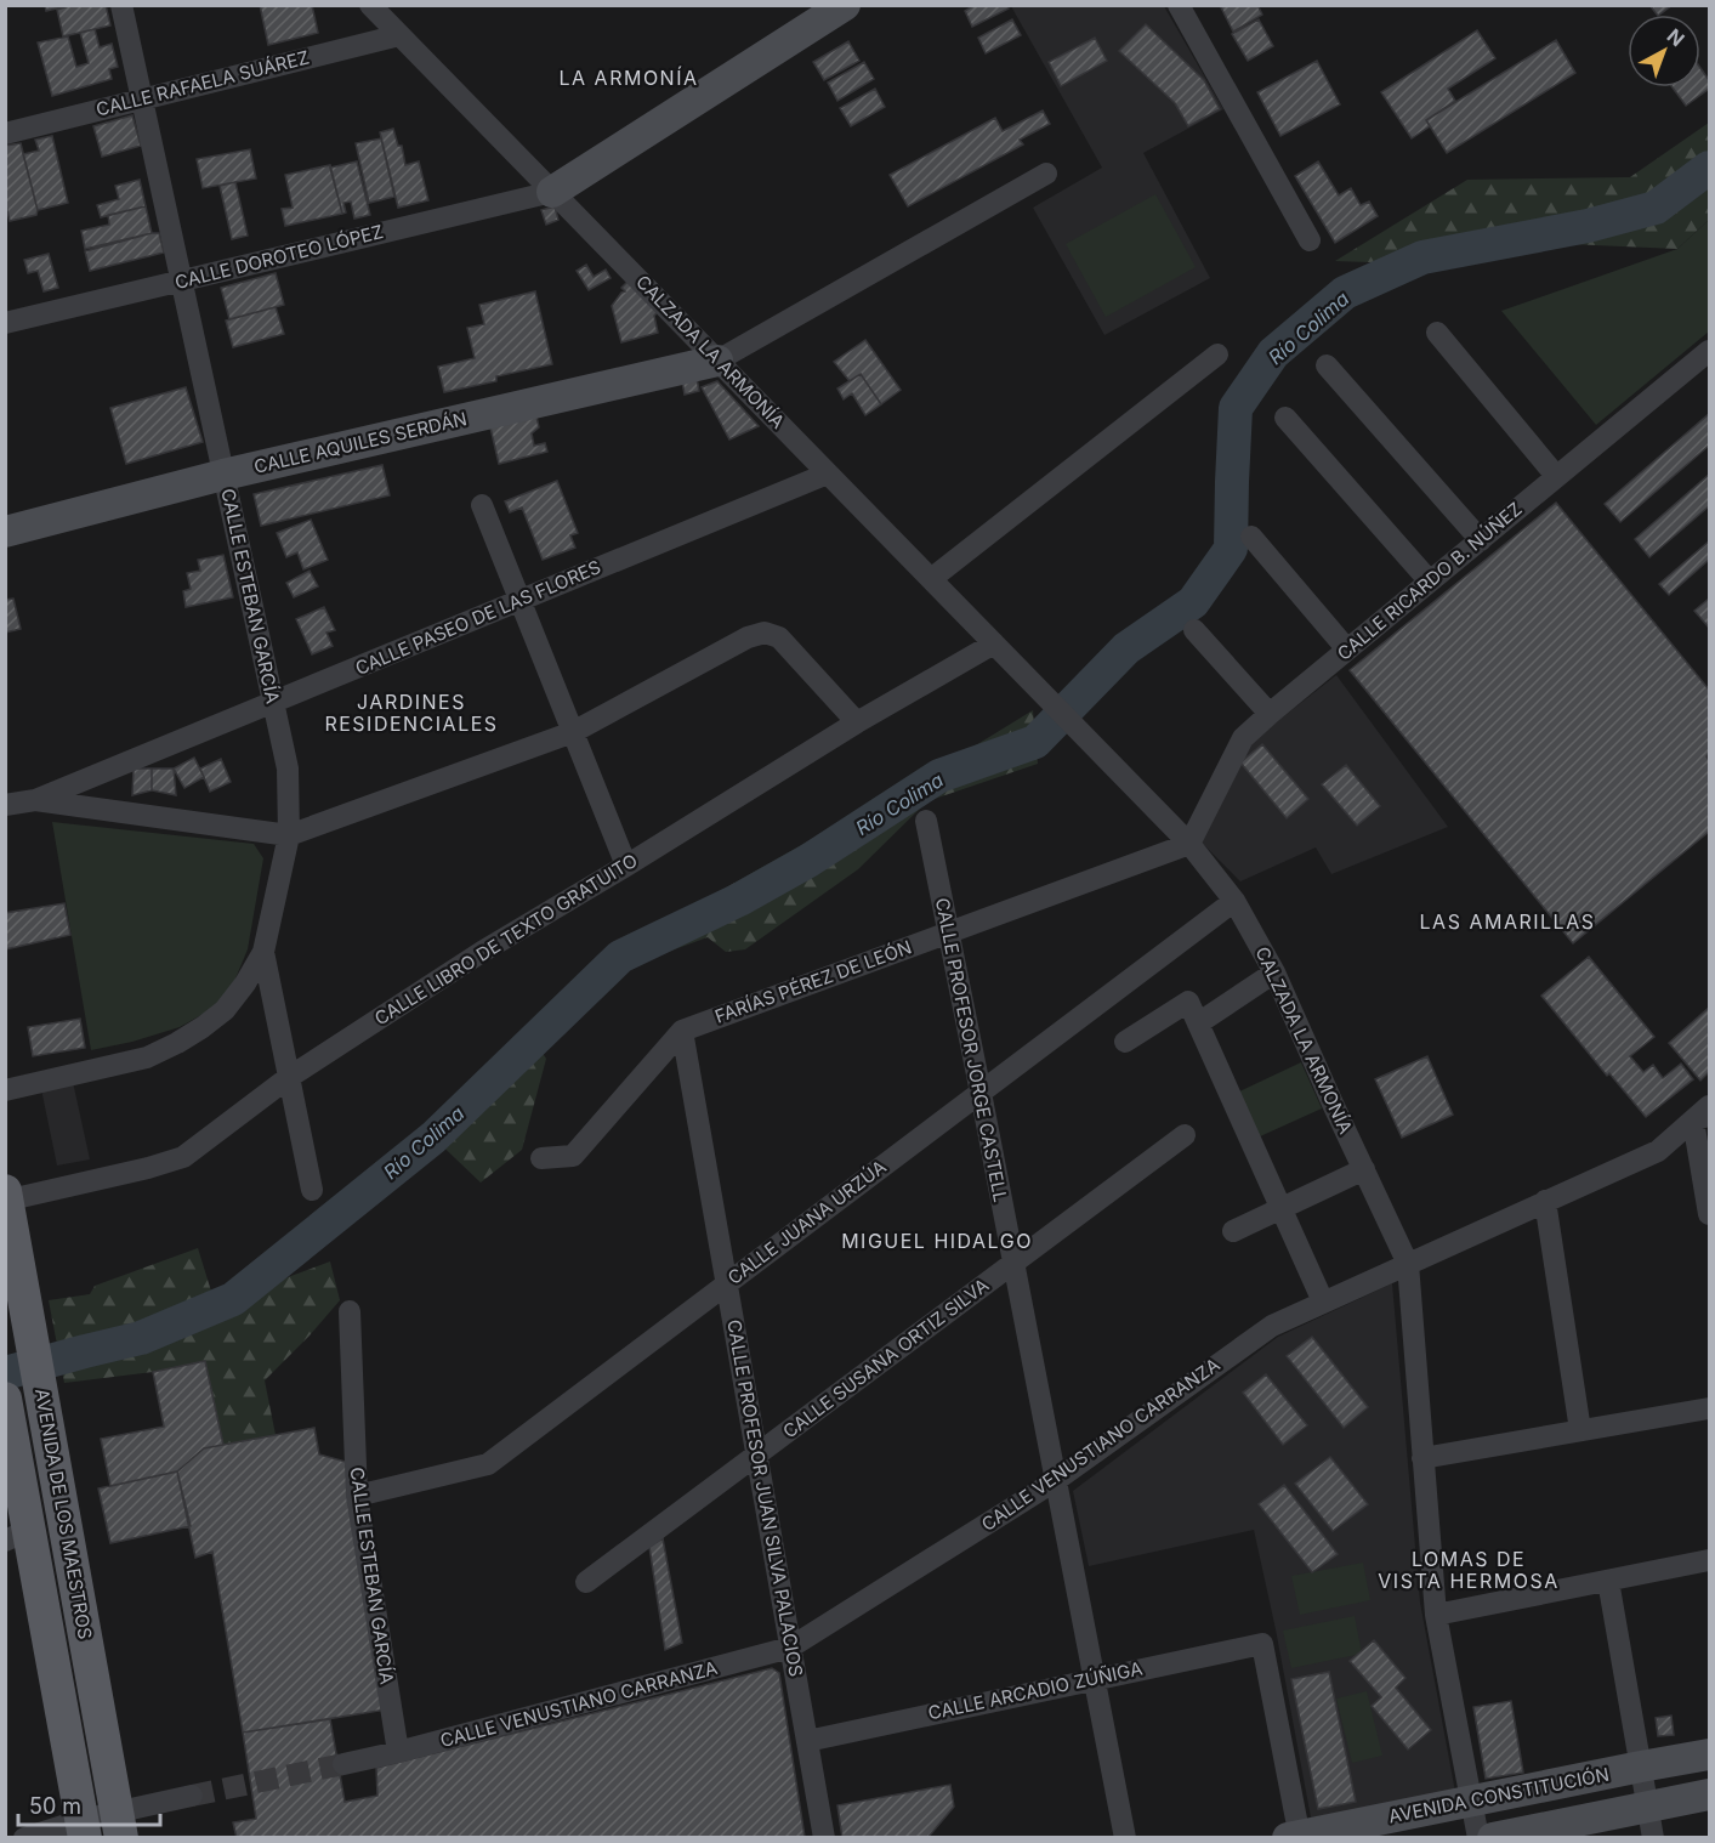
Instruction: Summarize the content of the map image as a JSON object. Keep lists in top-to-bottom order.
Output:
{
  "streets": {
    "main road": ["AVENIDA DE LOS MAESTROS"],
    "street": [
      "CALLE RAFAELA SUÁREZ",
      "CALLE DOROTEO LÓPEZ",
      "CALZADA LA ARMONÍA",
      "CALLE AQUILES SERDÁN",
      "CALLE RICARDO B. NÚÑEZ",
      "CALLE ESTEBAN GARCÍA",
      "CALLE PASEO DE LAS FLORES",
      "CALLE LIBRO DE TEXTO GRATUITO",
      "FARÍAS PÉREZ DE LEÓN",
      "CALLE PROFESOR JORGE CASTELL",
      "CALLE JUANA URZÚA",
      "CALLE SUSANA ORTIZ SILVA",
      "CALLE VENUSTIANO CARRANZA",
      "CALLE PROFESOR JUAN SILVA PALACIOS",
      "CALLE ARCADIO ZÚÑIGA",
      "AVENIDA CONSTITUCIÓN"
    ]
  },
  "crossings": [
    ["CALLE RAFAELA SUÁREZ", "CALZADA LA ARMONÍA"],
    ["CALLE RAFAELA SUÁREZ", "CALLE ESTEBAN GARCÍA"],
    ["CALLE DOROTEO LÓPEZ", "CALZADA LA ARMONÍA"],
    ["CALLE DOROTEO LÓPEZ", "CALLE ESTEBAN GARCÍA"],
    ["CALZADA LA ARMONÍA", "CALLE AQUILES SERDÁN"],
    ["CALZADA LA ARMONÍA", "CALLE RICARDO B. NÚÑEZ"],
    ["CALZADA LA ARMONÍA", "CALLE PASEO DE LAS FLORES"],
    ["CALZADA LA ARMONÍA", "CALLE LIBRO DE TEXTO GRATUITO"],
    ["CALZADA LA ARMONÍA", "FARÍAS PÉREZ DE LEÓN"],
    ["CALZADA LA ARMONÍA", "CALLE JUANA URZÚA"],
    ["CALZADA LA ARMONÍA", "CALLE VENUSTIANO CARRANZA"],
    ["CALLE AQUILES SERDÁN", "CALLE ESTEBAN GARCÍA"],
    ["CALLE RICARDO B. NÚÑEZ", "FARÍAS PÉREZ DE LEÓN"],
    ["CALLE ESTEBAN GARCÍA", "CALLE PASEO DE LAS FLORES"],
    ["CALLE ESTEBAN GARCÍA", "CALLE LIBRO DE TEXTO GRATUITO"],
    ["CALLE ESTEBAN GARCÍA", "CALLE JUANA URZÚA"],
    ["CALLE ESTEBAN GARCÍA", "CALLE VENUSTIANO CARRANZA"],
    ["CALLE LIBRO DE TEXTO GRATUITO", "AVENIDA DE LOS MAESTROS"],
    ["FARÍAS PÉREZ DE LEÓN", "CALLE PROFESOR JORGE CASTELL"],
    ["FARÍAS PÉREZ DE LEÓN", "CALLE PROFESOR JUAN SILVA PALACIOS"],
    ["CALLE PROFESOR JORGE CASTELL", "CALLE JUANA URZÚA"],
    ["CALLE PROFESOR JORGE CASTELL", "CALLE SUSANA ORTIZ SILVA"],
    ["CALLE PROFESOR JORGE CASTELL", "CALLE VENUSTIANO CARRANZA"],
    ["CALLE PROFESOR JORGE CASTELL", "CALLE ARCADIO ZÚÑIGA"],
    ["CALLE JUANA URZÚA", "CALLE PROFESOR JUAN SILVA PALACIOS"],
    ["CALLE SUSANA ORTIZ SILVA", "CALLE PROFESOR JUAN SILVA PALACIOS"],
    ["CALLE VENUSTIANO CARRANZA", "CALLE PROFESOR JUAN SILVA PALACIOS"],
    ["CALLE PROFESOR JUAN SILVA PALACIOS", "CALLE ARCADIO ZÚÑIGA"],
    ["CALLE ARCADIO ZÚÑIGA", "AVENIDA CONSTITUCIÓN"]
  ],
  "districts": [
    "LA ARMONÍA",
    "JARDINES RESIDENCIALES",
    "LAS AMARILLAS",
    "MIGUEL HIDALGO",
    "LOMAS DE VISTA HERMOSA"
  ],
  "water": ["Río Colima"],
  "scale_bar": "50 m",
  "north": "top right"
}
